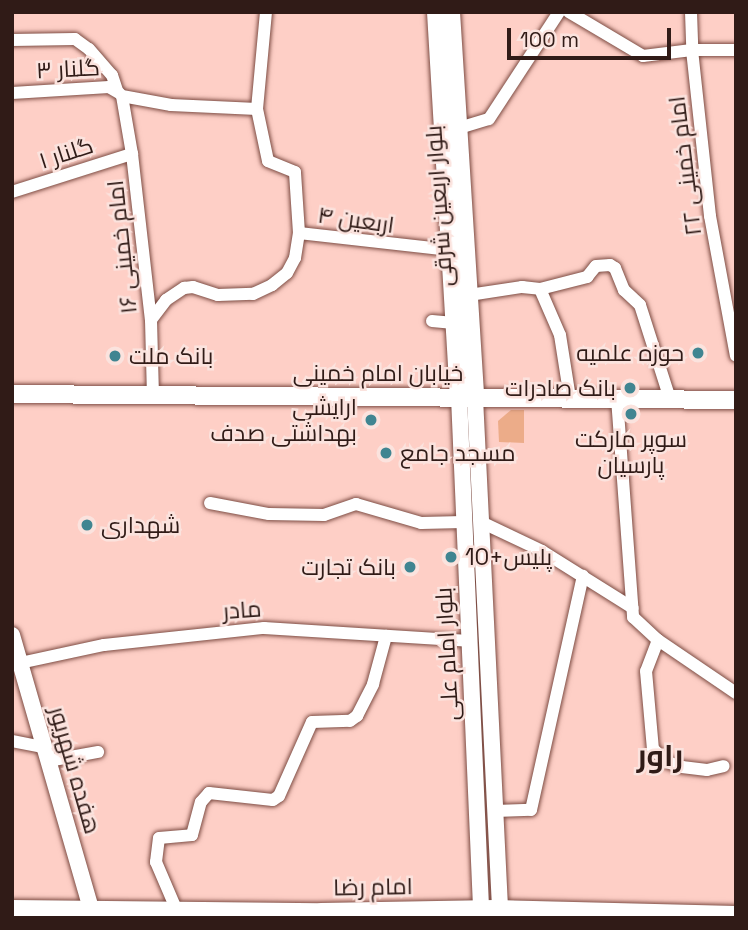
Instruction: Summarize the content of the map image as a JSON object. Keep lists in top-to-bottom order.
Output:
{
  "streets": {
    "main road": ["بلوار اربعین شرقی", "خیابان امام خمینی"],
    "street": [
      "گلنار ۳",
      "گلنار ۱",
      "امام خمینی ۲۲",
      "اربعین ۴",
      "امام خمینی ۱۶",
      "مادر",
      "بلوار امام علی",
      "هفده شهریور",
      "امام رضا"
    ]
  },
  "crossings": [
    ["گلنار ۳", "امام خمینی ۱۶"],
    ["گلنار ۱", "امام خمینی ۱۶"],
    ["بلوار اربعین شرقی", "اربعین ۴"],
    ["بلوار اربعین شرقی", "خیابان امام خمینی"],
    ["بلوار اربعین شرقی", "بلوار امام علی"],
    ["امام خمینی ۱۶", "خیابان امام خمینی"],
    ["خیابان امام خمینی", "بلوار امام علی"],
    ["مادر", "بلوار امام علی"],
    ["مادر", "هفده شهریور"],
    ["بلوار امام علی", "امام رضا"],
    ["هفده شهریور", "امام رضا"]
  ],
  "districts": ["راور"],
  "places": [
    "حوزه علمیه",
    "بانک ملت",
    "بانک صادرات",
    "سوپر مارکت پارسیان",
    "ارایشی بهداشتی صدف",
    "مسجد جامع",
    "شهداری",
    "پلیس+10",
    "بانک تجارت"
  ],
  "scale_bar": "100 m"
}
